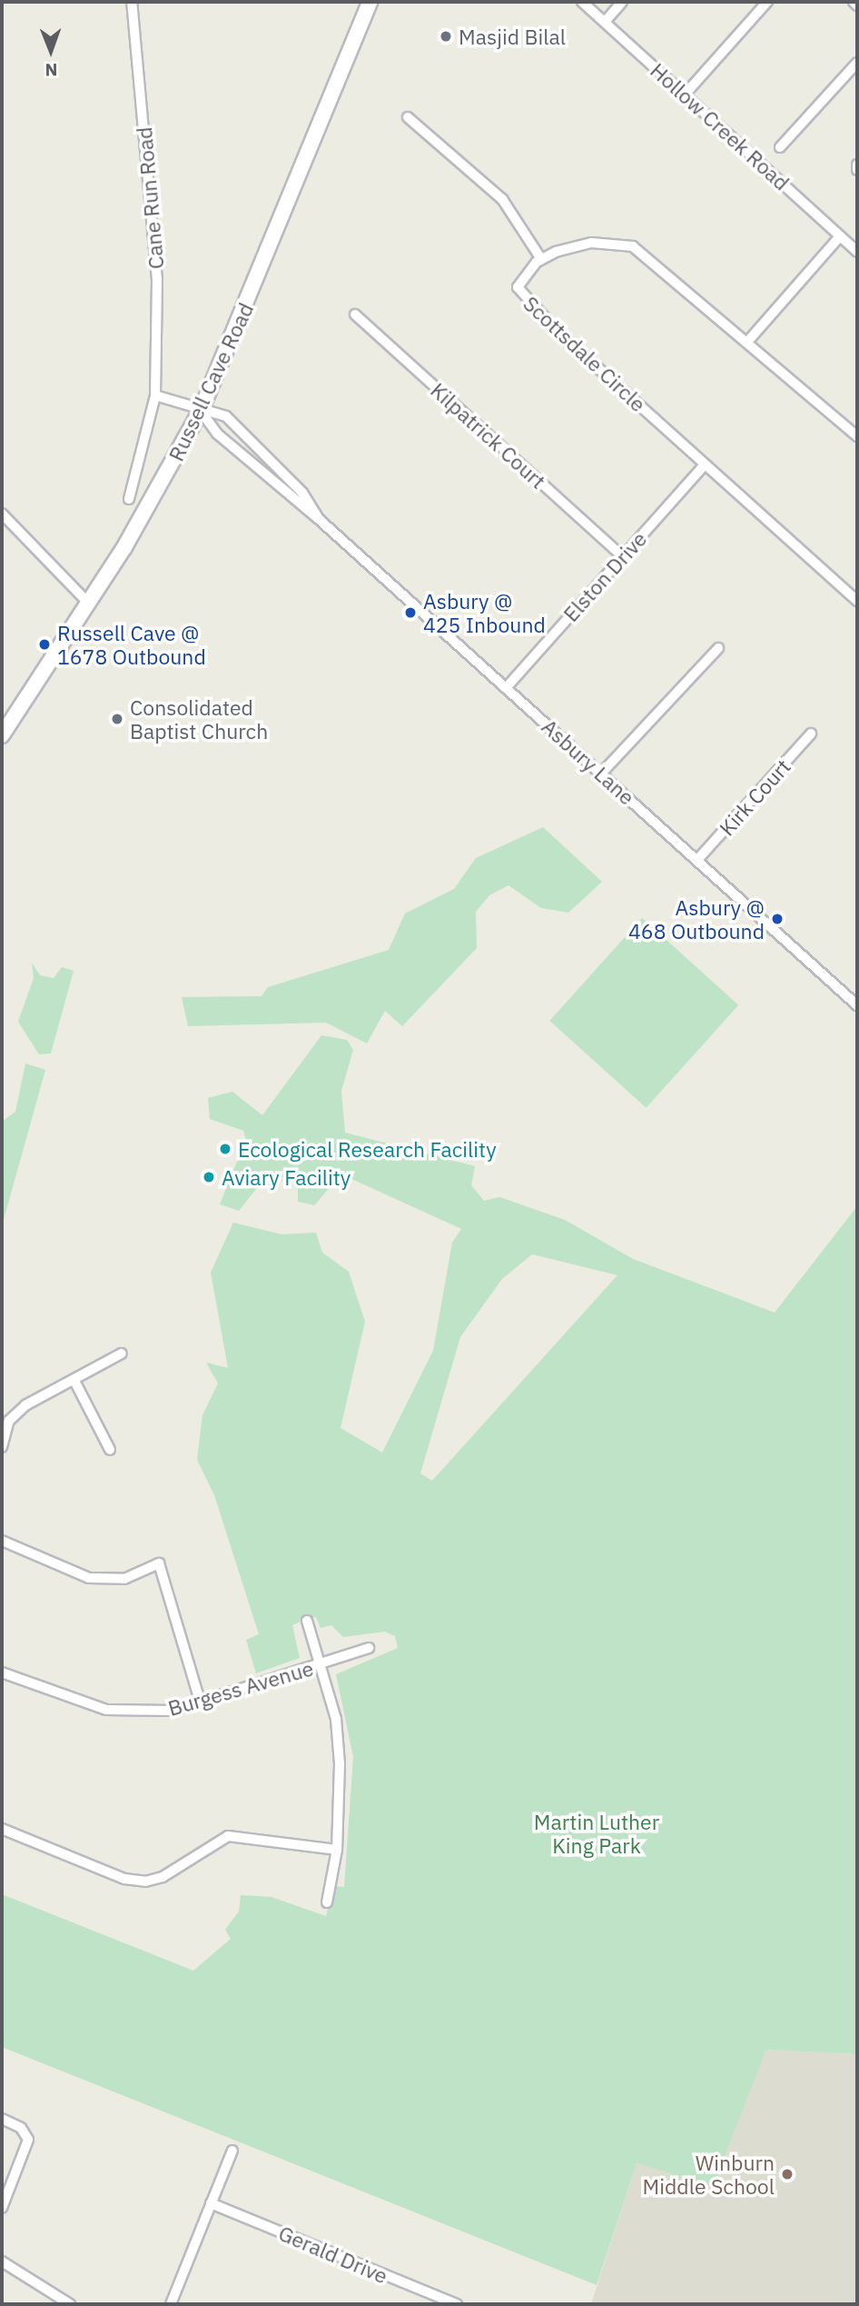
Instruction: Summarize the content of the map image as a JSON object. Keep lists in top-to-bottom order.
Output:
{
  "streets": {
    "main road": ["Russell Cave Road"],
    "street": [
      "Hollow Creek Road",
      "Cane Run Road",
      "Scottsdale Circle",
      "Kilpatrick Court",
      "Elston Drive",
      "Asbury Lane",
      "Kirk Court",
      "Burgess Avenue",
      "Gerald Drive"
    ]
  },
  "crossings": [
    ["Scottsdale Circle", "Elston Drive"],
    ["Russell Cave Road", "Asbury Lane"],
    ["Kilpatrick Court", "Elston Drive"],
    ["Elston Drive", "Asbury Lane"],
    ["Asbury Lane", "Kirk Court"]
  ],
  "parks": ["Martin Luther King Park"],
  "places": [
    "Masjid Bilal",
    "Asbury @ 425 Inbound",
    "Russell Cave @ 1678 Outbound",
    "Consolidated Baptist Church",
    "Asbury @ 468 Outbound",
    "Ecological Research Facility",
    "Aviary Facility",
    "Winburn Middle School"
  ],
  "north": "bottom"
}
